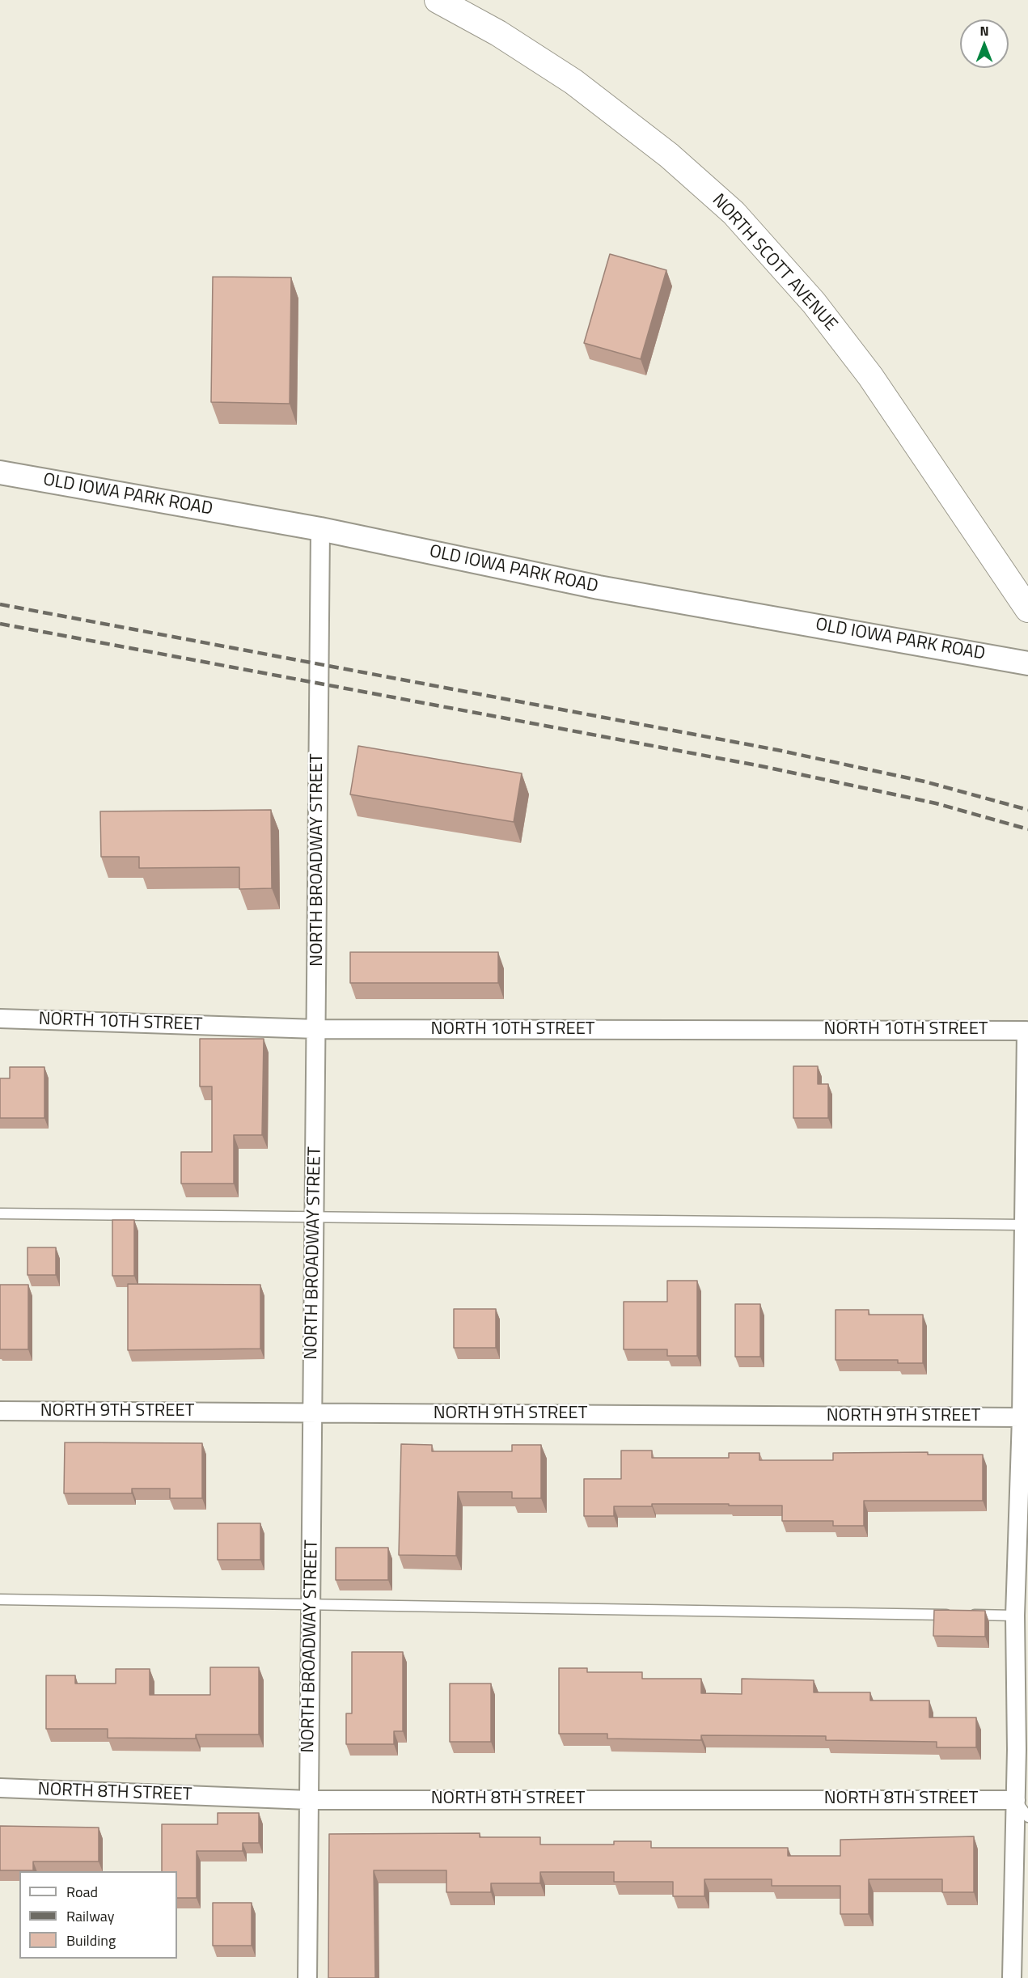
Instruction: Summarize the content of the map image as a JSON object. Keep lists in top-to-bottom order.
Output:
{
  "streets": {
    "main road": ["NORTH SCOTT AVENUE"],
    "street": [
      "OLD IOWA PARK ROAD",
      "NORTH BROADWAY STREET",
      "NORTH 10TH STREET",
      "NORTH 9TH STREET",
      "NORTH 8TH STREET"
    ]
  },
  "crossings": [
    ["OLD IOWA PARK ROAD", "NORTH BROADWAY STREET"],
    ["NORTH BROADWAY STREET", "NORTH 10TH STREET"],
    ["NORTH BROADWAY STREET", "NORTH 9TH STREET"],
    ["NORTH BROADWAY STREET", "NORTH 8TH STREET"]
  ],
  "legend": ["Road", "Railway", "Building"],
  "north": "top"
}
